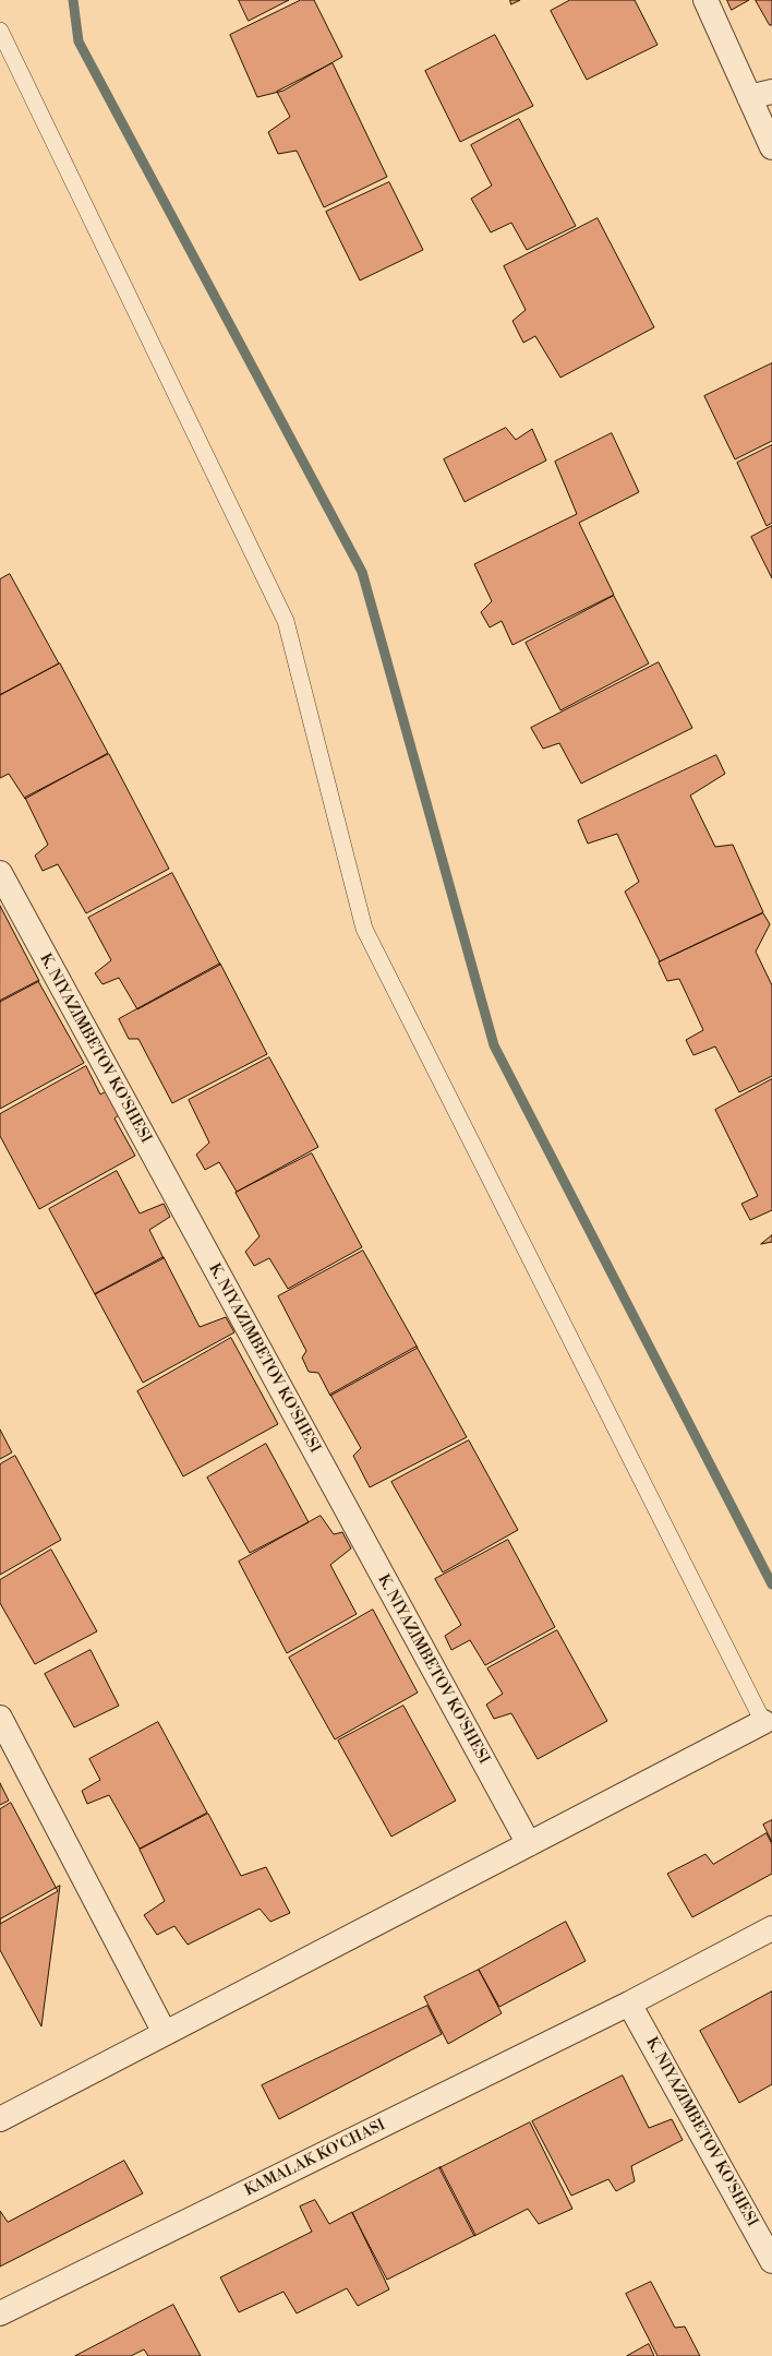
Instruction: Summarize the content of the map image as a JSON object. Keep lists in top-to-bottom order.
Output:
{
  "streets": {
    "street": ["K. NIYAZIMBETOV KO'SHESI", "KAMALAK KO'CHASI"]
  },
  "crossings": [
    ["K. NIYAZIMBETOV KO'SHESI", "KAMALAK KO'CHASI"]
  ]
}
